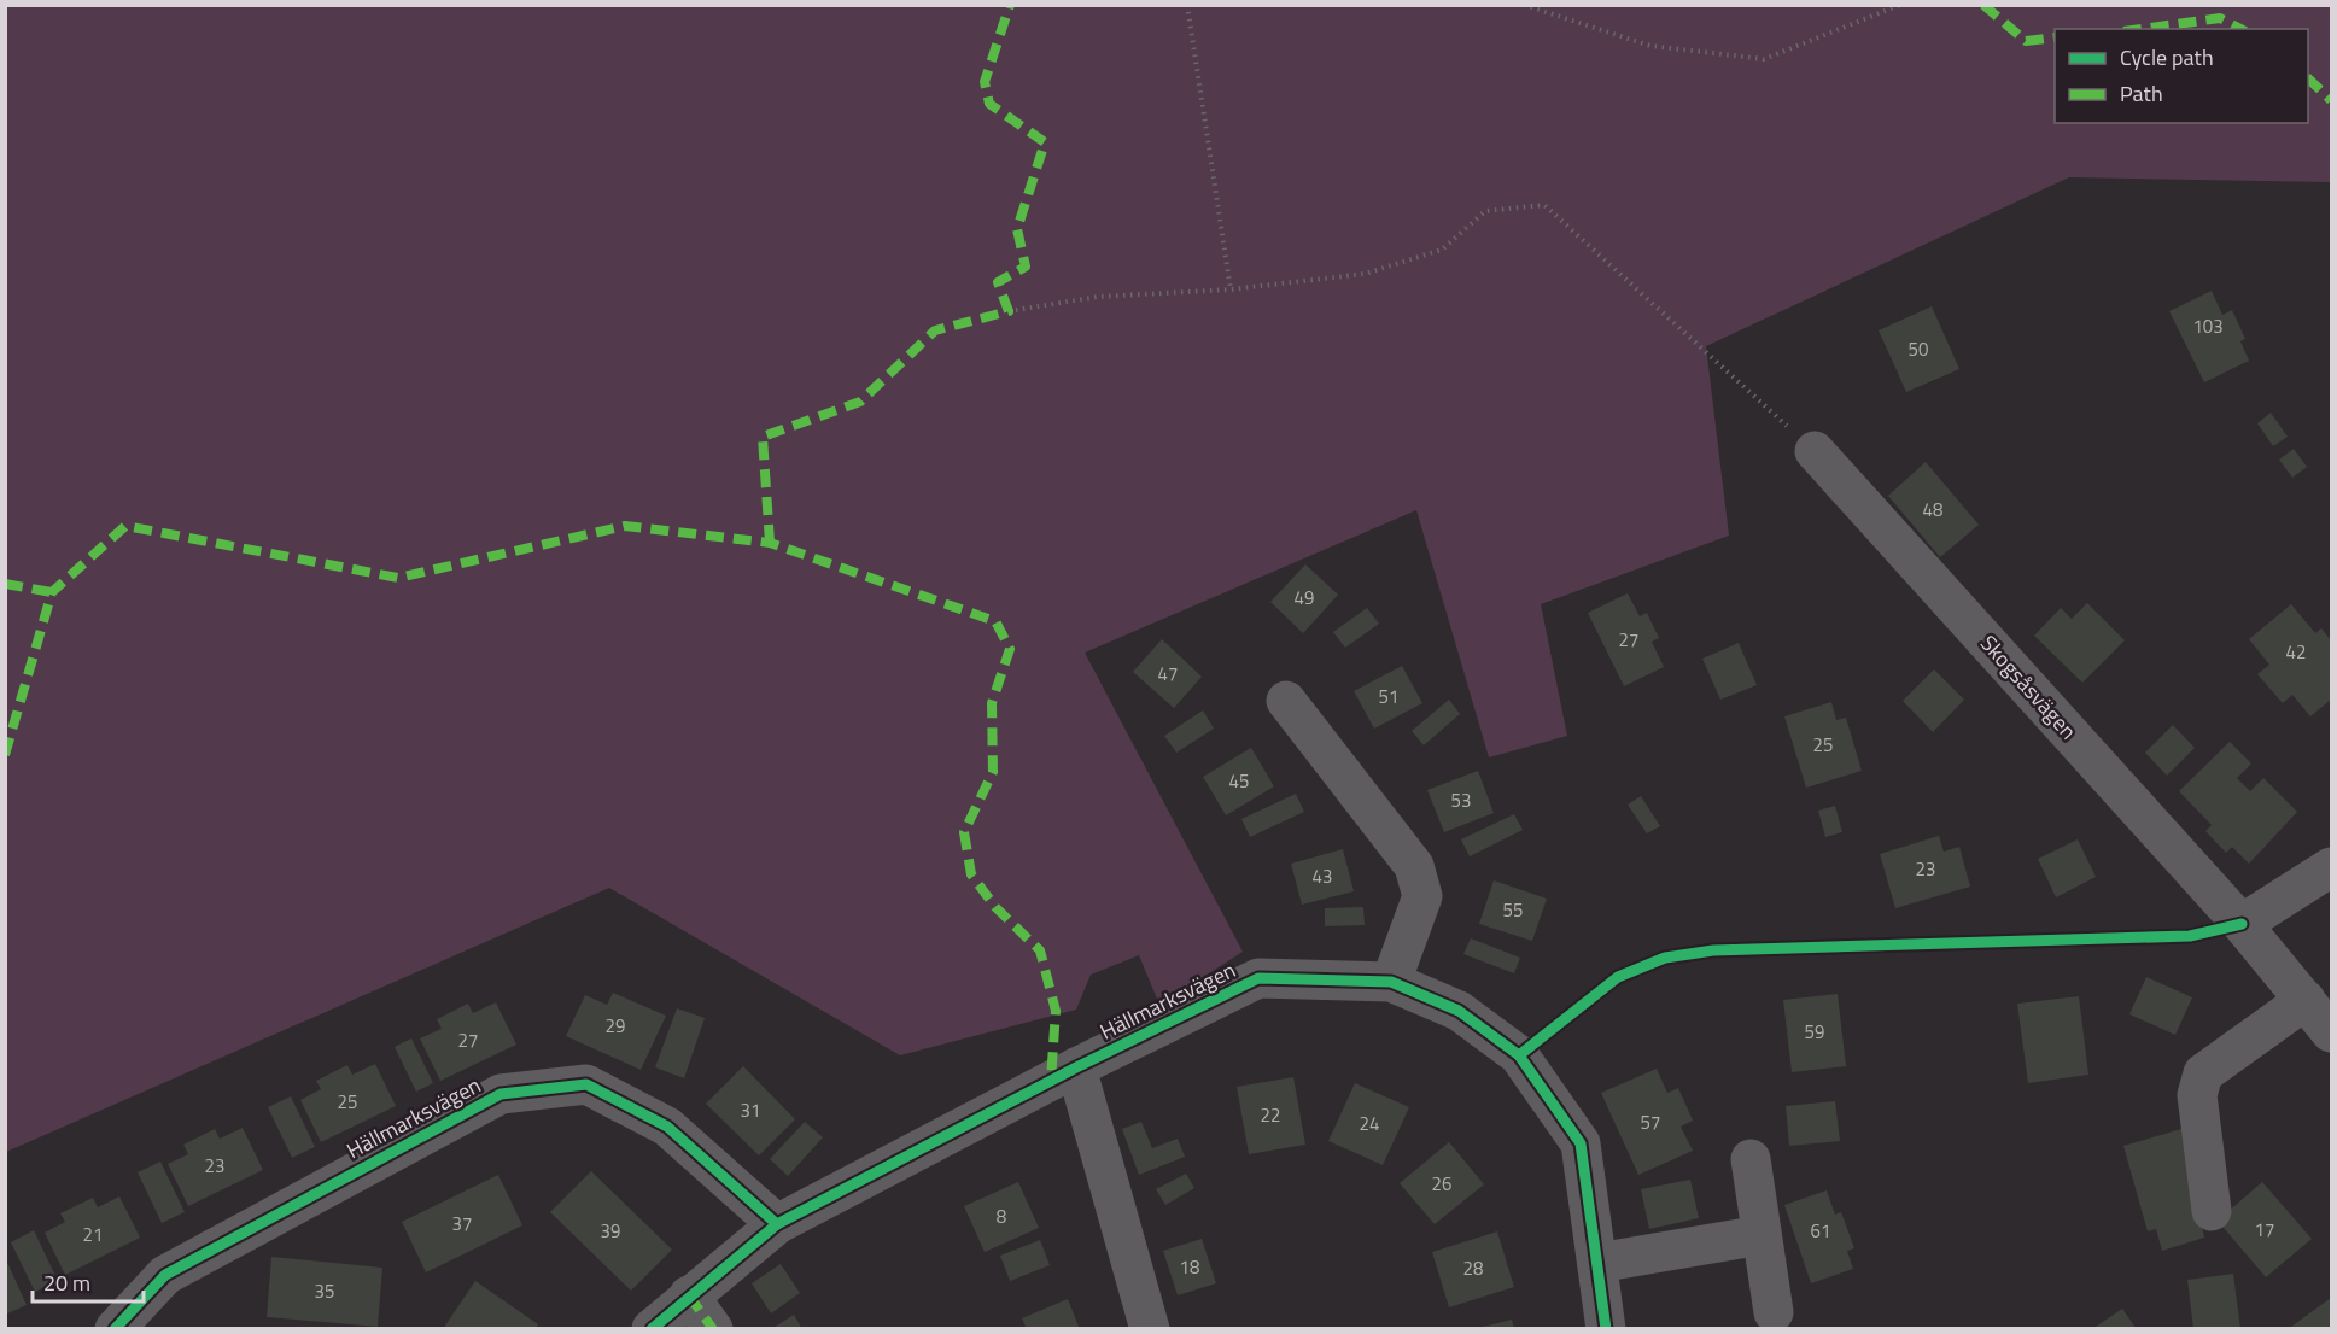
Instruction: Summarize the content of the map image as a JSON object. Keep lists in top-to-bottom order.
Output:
{
  "streets": {
    "street": ["Skogsåsvägen", "Hällmarksvägen"]
  },
  "house_numbers": [
    "103",
    "50",
    "48",
    "49",
    "27",
    "42",
    "47",
    "51",
    "25",
    "45",
    "53",
    "23",
    "43",
    "55",
    "29",
    "59",
    "27",
    "25",
    "31",
    "22",
    "57",
    "24",
    "23",
    "26",
    "8",
    "37",
    "17",
    "39",
    "61",
    "21",
    "18",
    "28",
    "35"
  ],
  "legend": ["Cycle path", "Path"],
  "scale_bar": "20 m"
}
